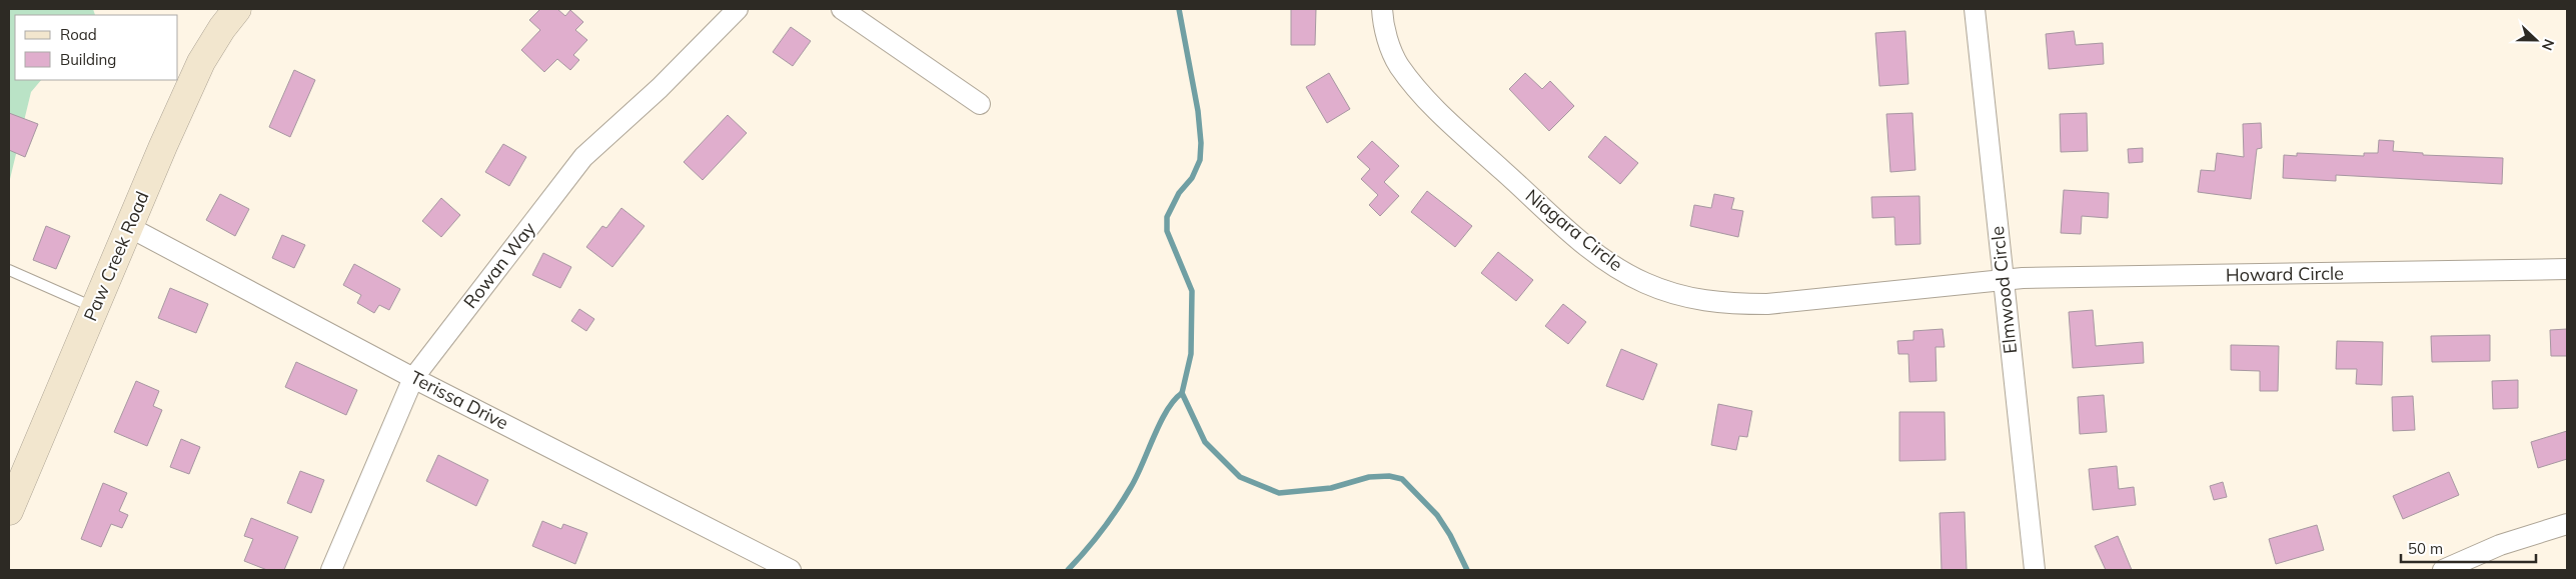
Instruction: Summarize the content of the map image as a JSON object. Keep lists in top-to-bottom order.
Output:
{
  "streets": {
    "street": [
      "Niagara Circle",
      "Paw Creek Road",
      "Rowan Way",
      "Howard Circle",
      "Elmwood Circle",
      "Terissa Drive"
    ]
  },
  "crossings": [
    ["Niagara Circle", "Howard Circle"],
    ["Niagara Circle", "Elmwood Circle"],
    ["Paw Creek Road", "Terissa Drive"],
    ["Rowan Way", "Terissa Drive"],
    ["Howard Circle", "Elmwood Circle"]
  ],
  "legend": ["Road", "Building"],
  "scale_bar": "50 m",
  "north": "right"
}
